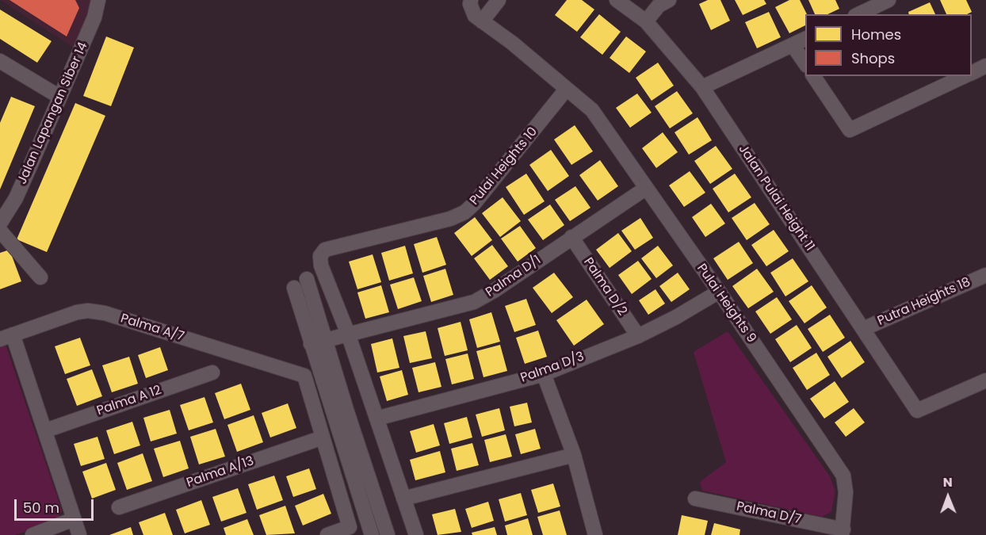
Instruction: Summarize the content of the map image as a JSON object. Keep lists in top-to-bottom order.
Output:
{
  "streets": {
    "street": [
      "Jalan Lapangan Siber 14",
      "Pulai Heights 10",
      "Jalan Pulai Height 11",
      "Palma D/1",
      "Palma D/2",
      "Putra Heights 18",
      "Pulai Heights 9",
      "Palma A/7",
      "Palma D/3",
      "Palma A 12",
      "Palma A/13",
      "Palma D/7"
    ]
  },
  "crossings": [
    ["Pulai Heights 10", "Palma D/1"],
    ["Pulai Heights 10", "Pulai Heights 9"],
    ["Jalan Pulai Height 11", "Putra Heights 18"],
    ["Palma D/1", "Palma D/2"],
    ["Palma D/1", "Pulai Heights 9"],
    ["Palma D/2", "Palma D/3"],
    ["Pulai Heights 9", "Palma D/3"],
    ["Pulai Heights 9", "Palma D/7"],
    ["Palma A/7", "Palma A/13"]
  ],
  "legend": ["Homes", "Shops"],
  "scale_bar": "50 m",
  "north": "top"
}
